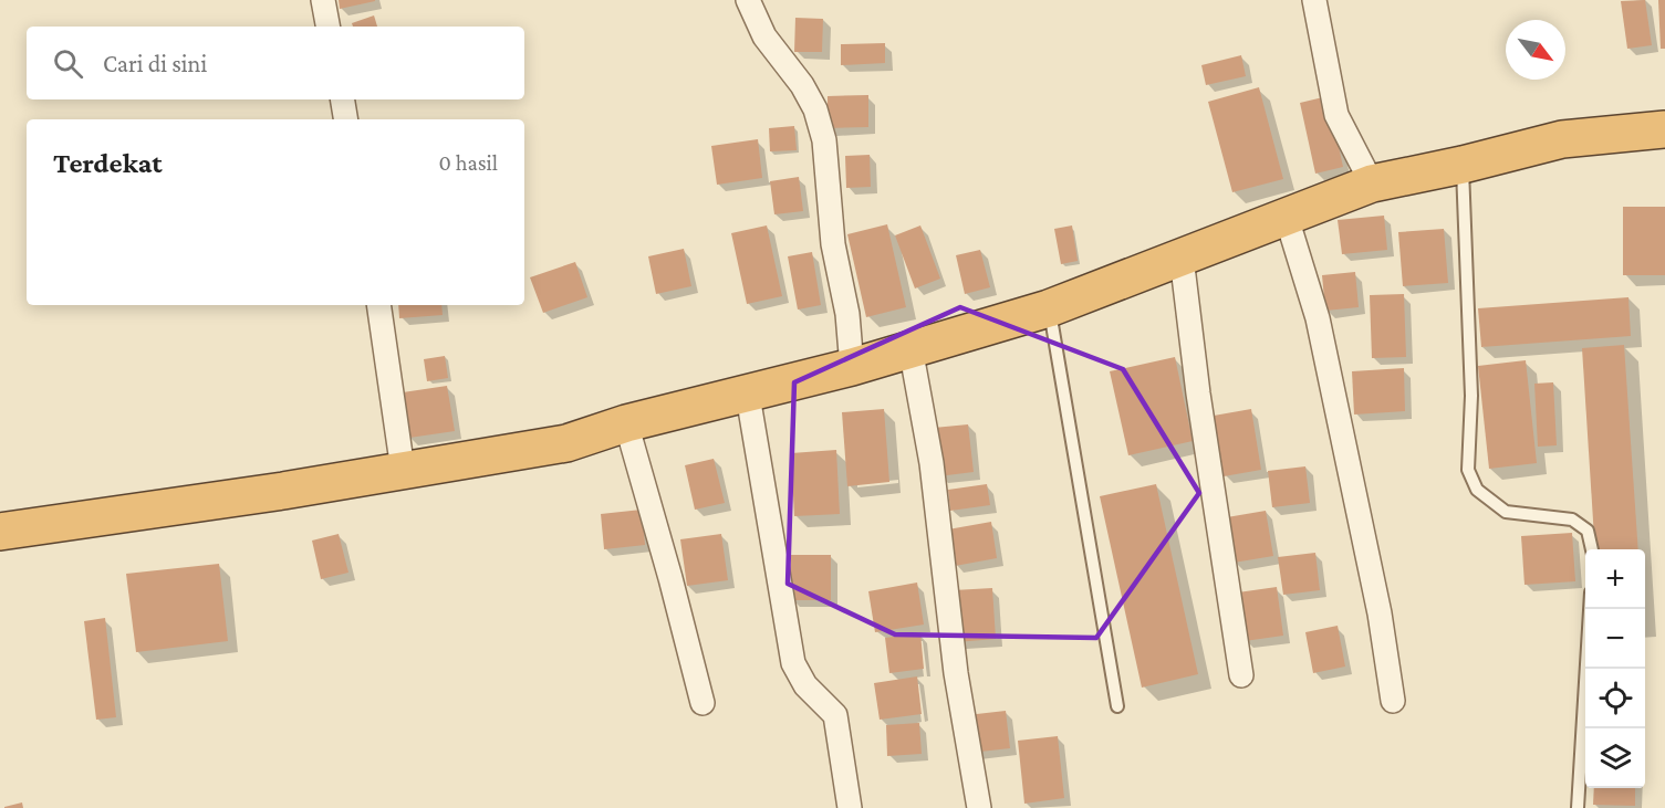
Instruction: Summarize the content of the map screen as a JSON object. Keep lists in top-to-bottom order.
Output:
{
  "north": "bottom right",
  "page": {
    "search": "Cari di sini",
    "heading": ["Terdekat", "0 hasil"],
    "map_buttons": ["+", "−"]
  }
}
